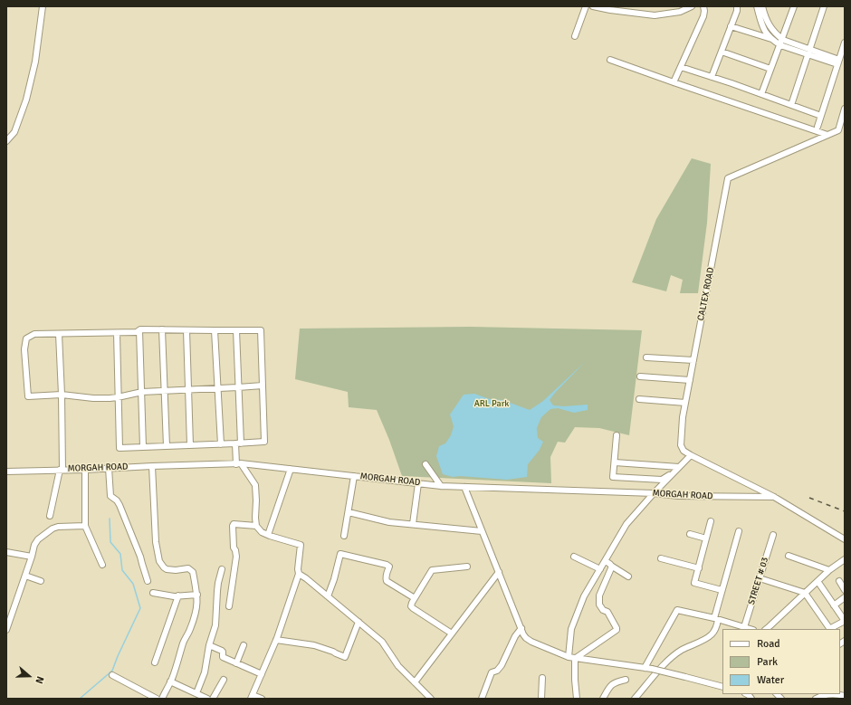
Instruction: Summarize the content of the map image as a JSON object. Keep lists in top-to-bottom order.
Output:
{
  "streets": {
    "street": ["CALTEX ROAD", "MORGAH ROAD", "STREET # 03"]
  },
  "crossings": [
    ["CALTEX ROAD", "MORGAH ROAD"]
  ],
  "parks": ["ARL Park"],
  "legend": ["Road", "Park", "Water"],
  "north": "right"
}
